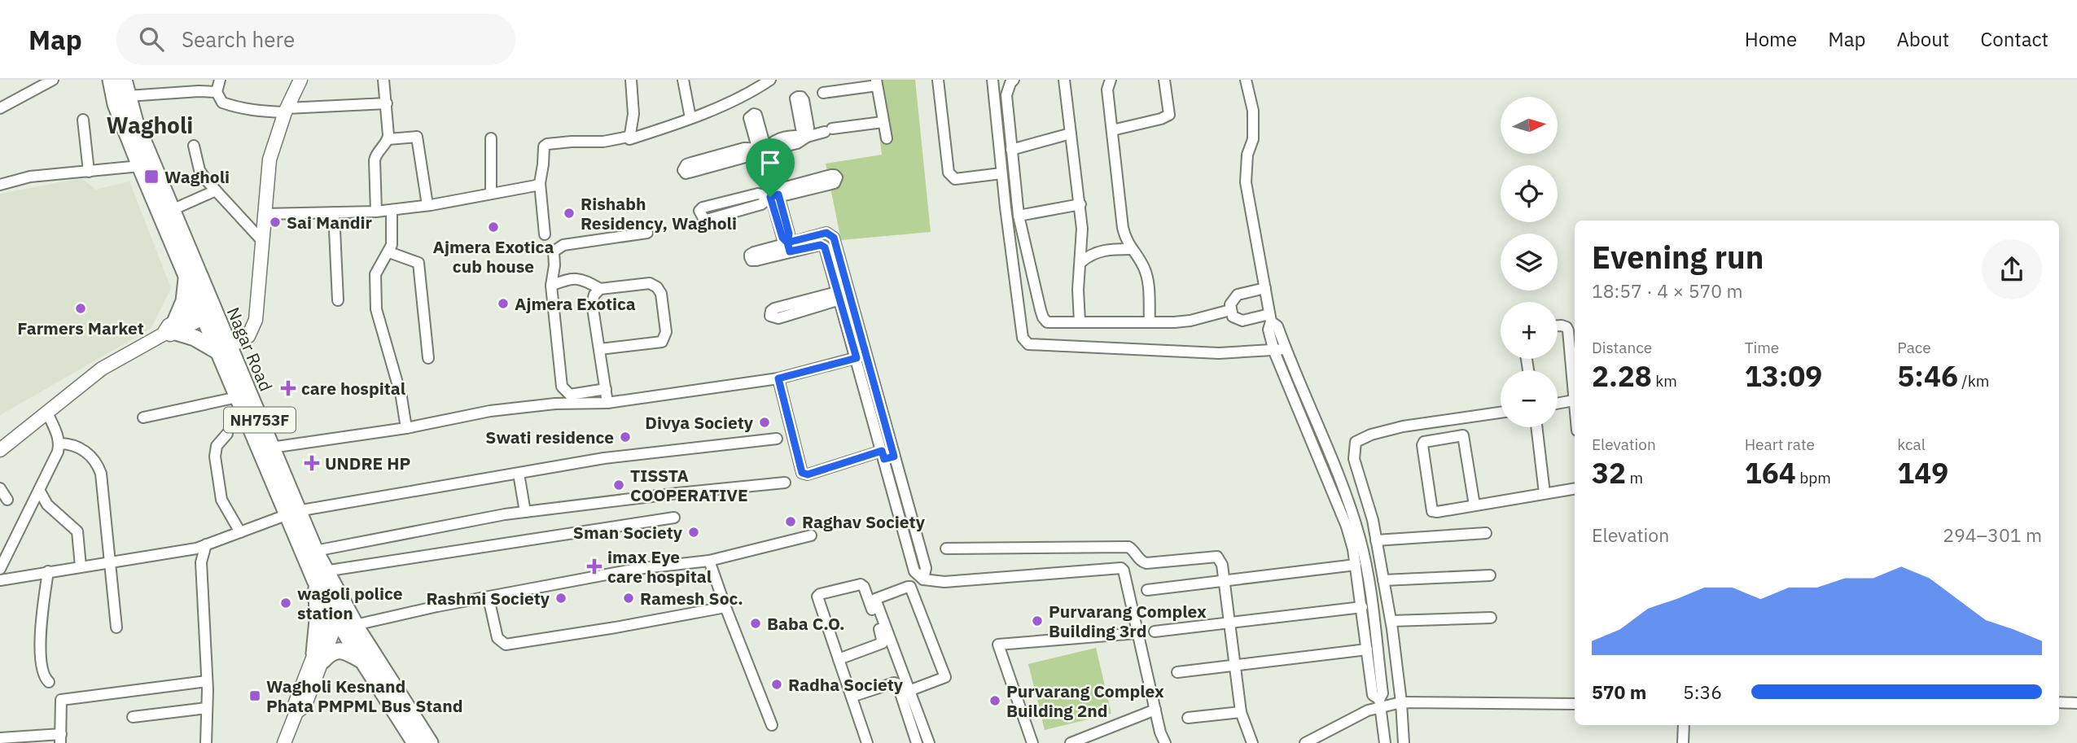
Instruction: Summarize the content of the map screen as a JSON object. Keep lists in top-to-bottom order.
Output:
{
  "streets": {
    "highway": ["Nagar Road", "NH753F"]
  },
  "districts": ["Wagholi"],
  "places": {
    "transit": ["Wagholi", "Wagholi Kesnand Phata PMPML Bus Stand"],
    "other": [
      "Rishabh Residency, Wagholi",
      "Sai Mandir",
      "Ajmera Exotica cub house",
      "Ajmera Exotica",
      "Farmers Market",
      "Divya Society",
      "Swati residence",
      "TISSTA COOPERATIVE",
      "Raghav Society",
      "Sman Society",
      "Rashmi Society",
      "Ramesh Soc.",
      "wagoli police station",
      "Purvarang Complex Building 3rd",
      "Baba C.O.",
      "Radha Society",
      "Purvarang Complex Building 2nd"
    ],
    "health": ["care hospital", "UNDRE HP", "imax Eye care hospital"]
  },
  "north": "right",
  "page": {
    "header": "Map",
    "search": "Search here",
    "nav": [
      "Home",
      "Map",
      "About",
      "Contact"
    ],
    "map_buttons": ["+", "−"],
    "heading": ["Evening run", "18:57 · 4 × 570 m"],
    "stats": [
      ["Distance", "2.28 km"],
      ["Time", "13:09"],
      ["Pace", "5:46 /km"],
      ["Elevation", "32 m"],
      ["Heart rate", "164 bpm"],
      ["kcal", "149"]
    ],
    "chart": ["Elevation", "294–301 m"],
    "list": [
      {
        "name": "570 m",
        "note": "5:36"
      }
    ]
  }
}
